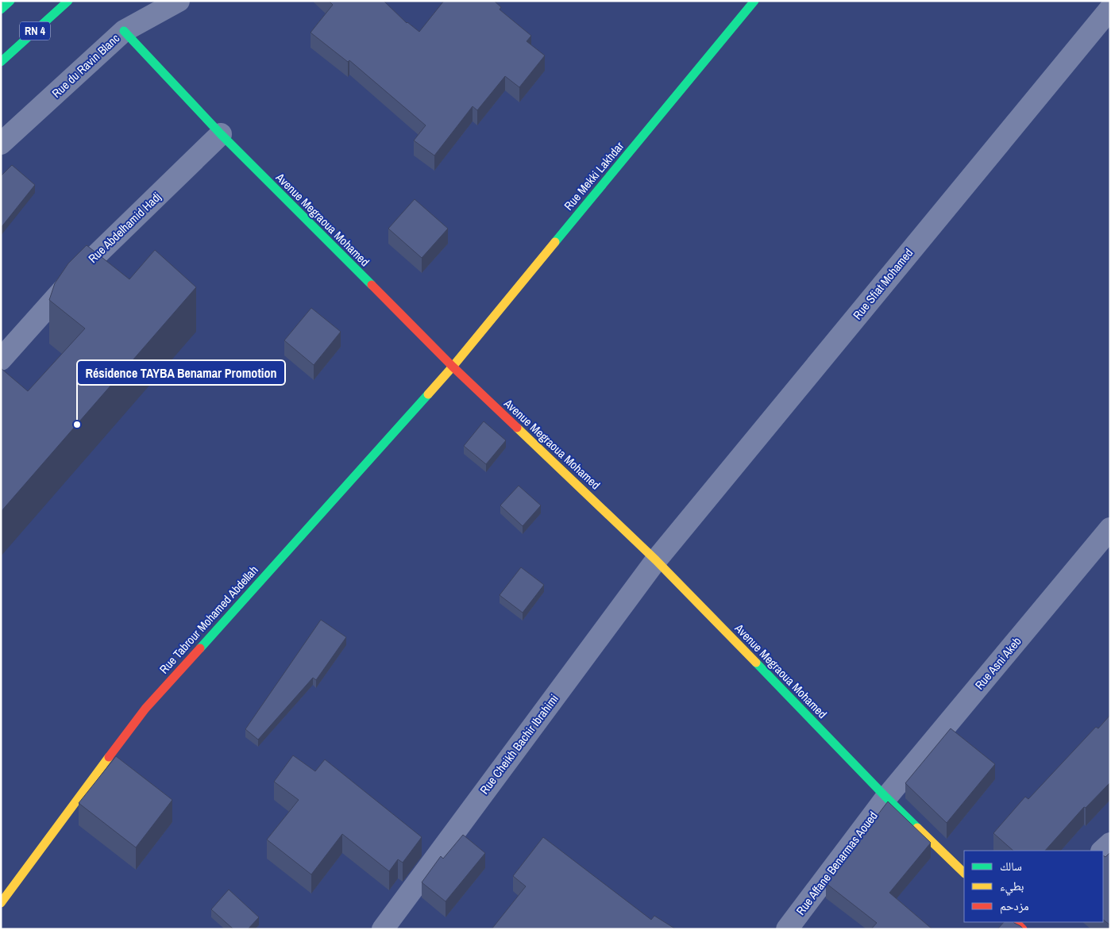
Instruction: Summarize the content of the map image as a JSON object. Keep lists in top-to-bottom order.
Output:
{
  "streets": {
    "main road": [
      "RN 4",
      "Rue Mekki Lakhdar",
      "Avenue Megraoua Mohamed",
      "Rue Tabrour Mohamed Abdellah"
    ],
    "street": [
      "Rue du Ravin Blanc",
      "Rue Abdelhamid Hadj",
      "Rue Sfiat Mohamed",
      "Rue Asni Akeb",
      "Rue Cheikh Bachir Ibrahimi",
      "Rue Affane Benarmas Aoued"
    ]
  },
  "crossings": [
    ["Rue du Ravin Blanc", "Avenue Megraoua Mohamed"],
    ["Rue Mekki Lakhdar", "Avenue Megraoua Mohamed"],
    ["Rue Mekki Lakhdar", "Rue Tabrour Mohamed Abdellah"],
    ["Avenue Megraoua Mohamed", "Rue Abdelhamid Hadj"],
    ["Avenue Megraoua Mohamed", "Rue Sfiat Mohamed"],
    ["Avenue Megraoua Mohamed", "Rue Tabrour Mohamed Abdellah"],
    ["Avenue Megraoua Mohamed", "Rue Asni Akeb"],
    ["Avenue Megraoua Mohamed", "Rue Cheikh Bachir Ibrahimi"],
    ["Avenue Megraoua Mohamed", "Rue Affane Benarmas Aoued"],
    ["Rue Sfiat Mohamed", "Rue Cheikh Bachir Ibrahimi"],
    ["Rue Asni Akeb", "Rue Affane Benarmas Aoued"]
  ],
  "places": ["Résidence TAYBA Benamar Promotion"],
  "legend": ["سالك", "بطيء", "مزدحم"]
}
